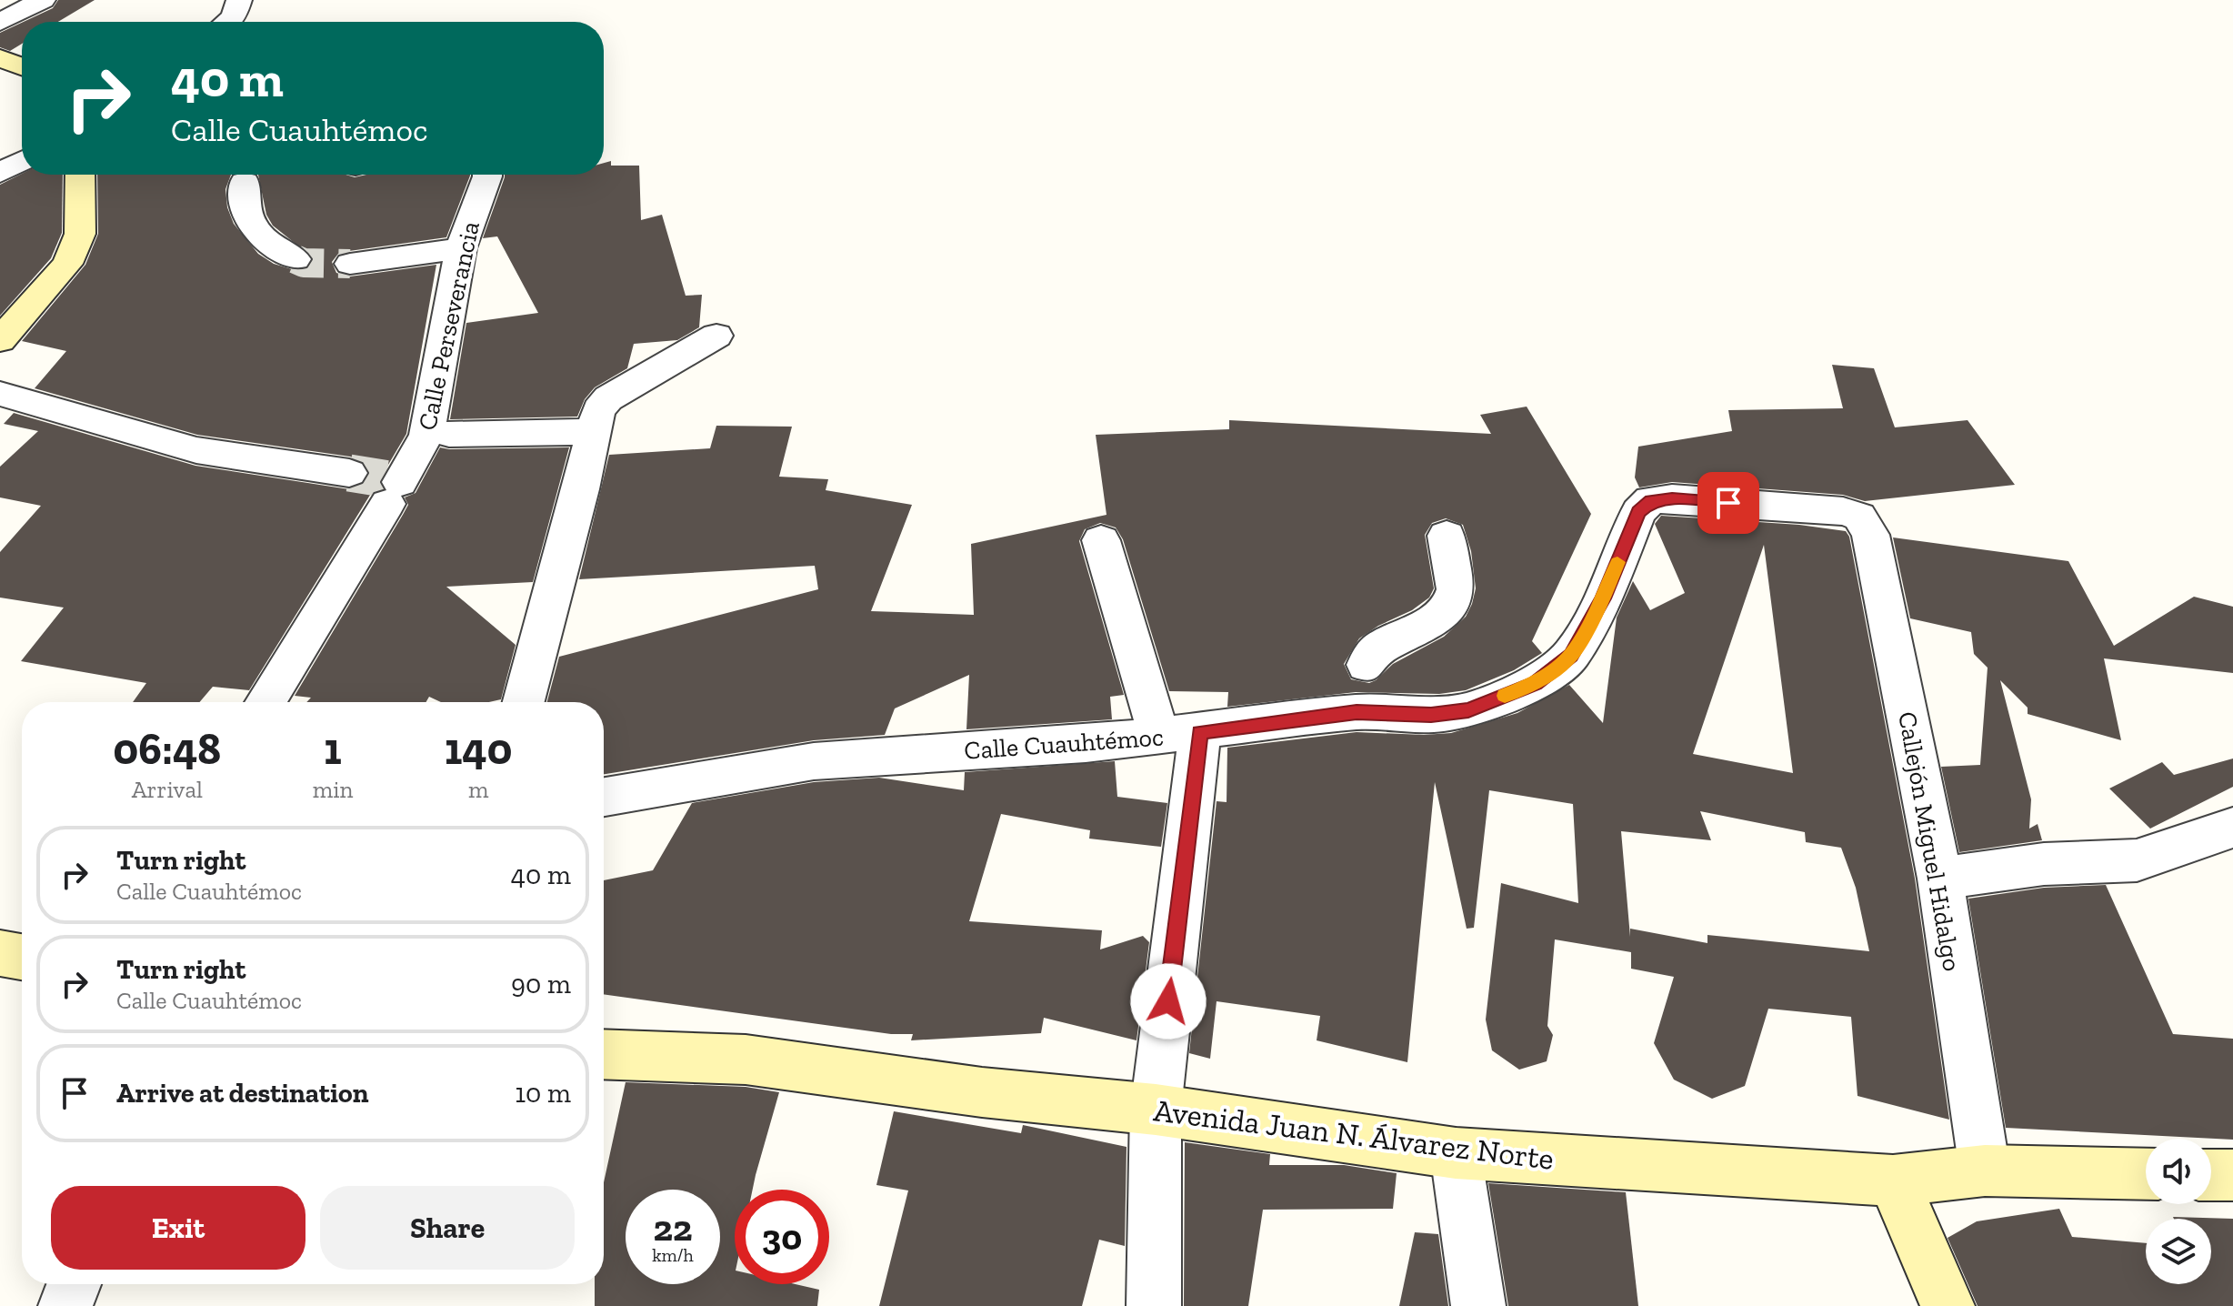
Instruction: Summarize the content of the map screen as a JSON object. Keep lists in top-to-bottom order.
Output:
{
  "streets": {
    "main road": ["Avenida Juan N. Álvarez Norte"],
    "street": ["Calle Perseverancia", "Calle Cuauhtémoc", "Callejón Miguel Hidalgo"]
  },
  "crossings": [
    ["Calle Cuauhtémoc", "Callejón Miguel Hidalgo"],
    ["Callejón Miguel Hidalgo", "Avenida Juan N. Álvarez Norte"]
  ],
  "page": {
    "turn": ["40 m", "Calle Cuauhtémoc"],
    "eta": [
      "06:48",
      "Arrival",
      "1",
      "min",
      "140",
      "m"
    ],
    "list": [
      {
        "name": "Turn right",
        "note": "Calle Cuauhtémoc",
        "value": "40 m"
      },
      {
        "name": "Turn right",
        "note": "Calle Cuauhtémoc",
        "value": "90 m"
      },
      {
        "name": "Arrive at destination",
        "value": "10 m"
      }
    ],
    "buttons": ["Exit", "Share"],
    "speed": "22 km/h",
    "limit": "30"
  }
}
